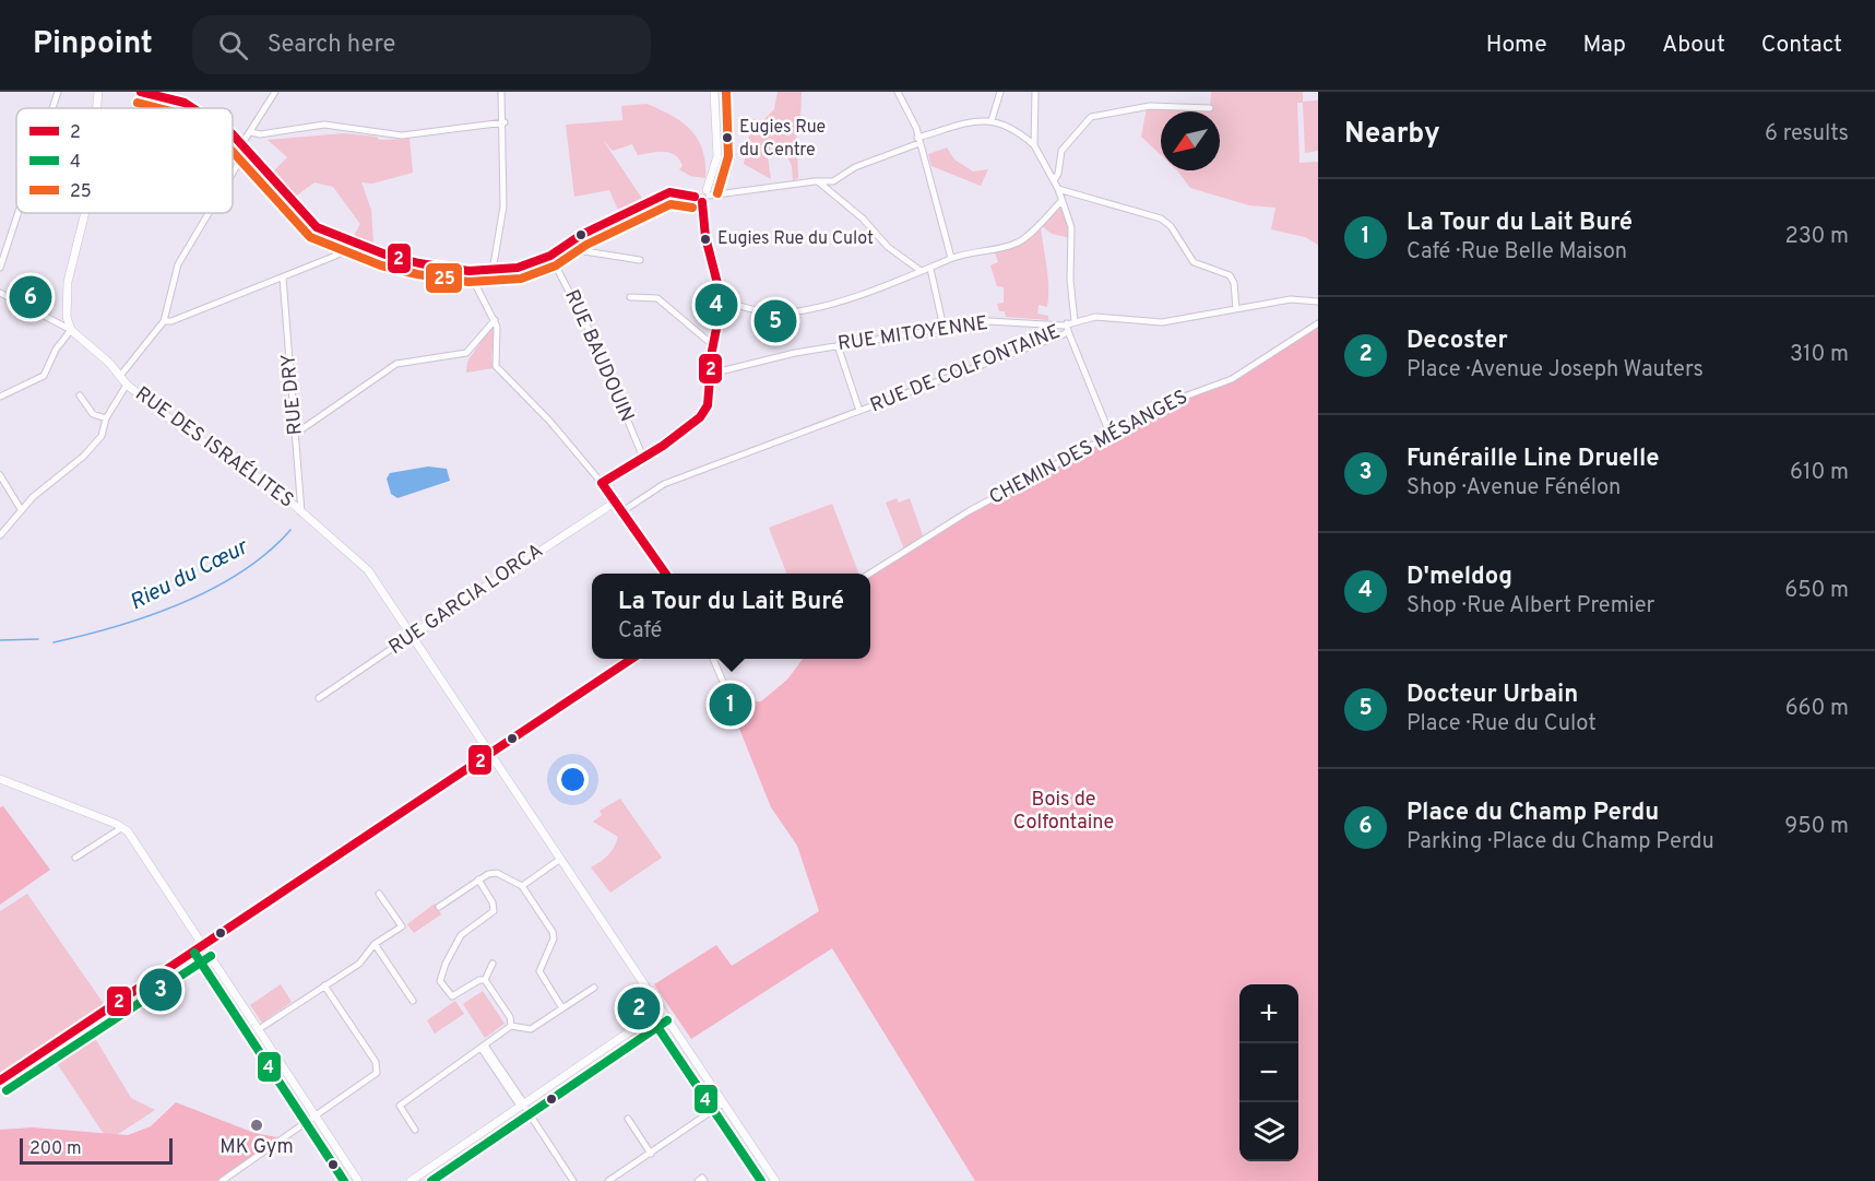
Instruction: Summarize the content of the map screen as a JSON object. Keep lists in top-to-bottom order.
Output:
{
  "streets": {
    "street": [
      "RUE MITOYENNE",
      "RUE BAUDOUIN",
      "RUE DE COLFONTAINE",
      "RUE DRY",
      "RUE DES ISRAÉLITES",
      "CHEMIN DES MÉSANGES",
      "RUE GARCIA LORCA"
    ]
  },
  "crossings": [
    ["RUE MITOYENNE", "RUE DE COLFONTAINE"],
    ["RUE DRY", "RUE DES ISRAÉLITES"],
    ["RUE DES ISRAÉLITES", "RUE GARCIA LORCA"]
  ],
  "water": ["Rieu du Cœur"],
  "parks": ["Bois de Colfontaine"],
  "places": ["Eugies Rue du Centre", "Eugies Rue du Culot", "MK Gym"],
  "lines": ["transit line 2", "transit line 25", "transit line 4"],
  "legend": ["2", "4", "25"],
  "scale_bar": "200 m",
  "north": "bottom left",
  "page": {
    "header": "Pinpoint",
    "search": "Search here",
    "nav": [
      "Home",
      "Map",
      "About",
      "Contact"
    ],
    "heading": ["Nearby", "6 results"],
    "list": [
      {
        "mark": "1",
        "name": "La Tour du Lait Buré",
        "note": "Café · Rue Belle Maison",
        "value": "230 m"
      },
      {
        "mark": "2",
        "name": "Decoster",
        "note": "Place · Avenue Joseph Wauters",
        "value": "310 m"
      },
      {
        "mark": "3",
        "name": "Funéraille Line Druelle",
        "note": "Shop · Avenue Fénélon",
        "value": "610 m"
      },
      {
        "mark": "4",
        "name": "D'meldog",
        "note": "Shop · Rue Albert Premier",
        "value": "650 m"
      },
      {
        "mark": "5",
        "name": "Docteur Urbain",
        "note": "Place · Rue du Culot",
        "value": "660 m"
      },
      {
        "mark": "6",
        "name": "Place du Champ Perdu",
        "note": "Parking · Place du Champ Perdu",
        "value": "950 m"
      }
    ],
    "pins": [
      "6",
      "4",
      "5",
      "1",
      "3",
      "2"
    ],
    "popup": ["La Tour du Lait Buré", "Café"],
    "map_buttons": ["+", "−"],
    "scale": "200 m"
  }
}
